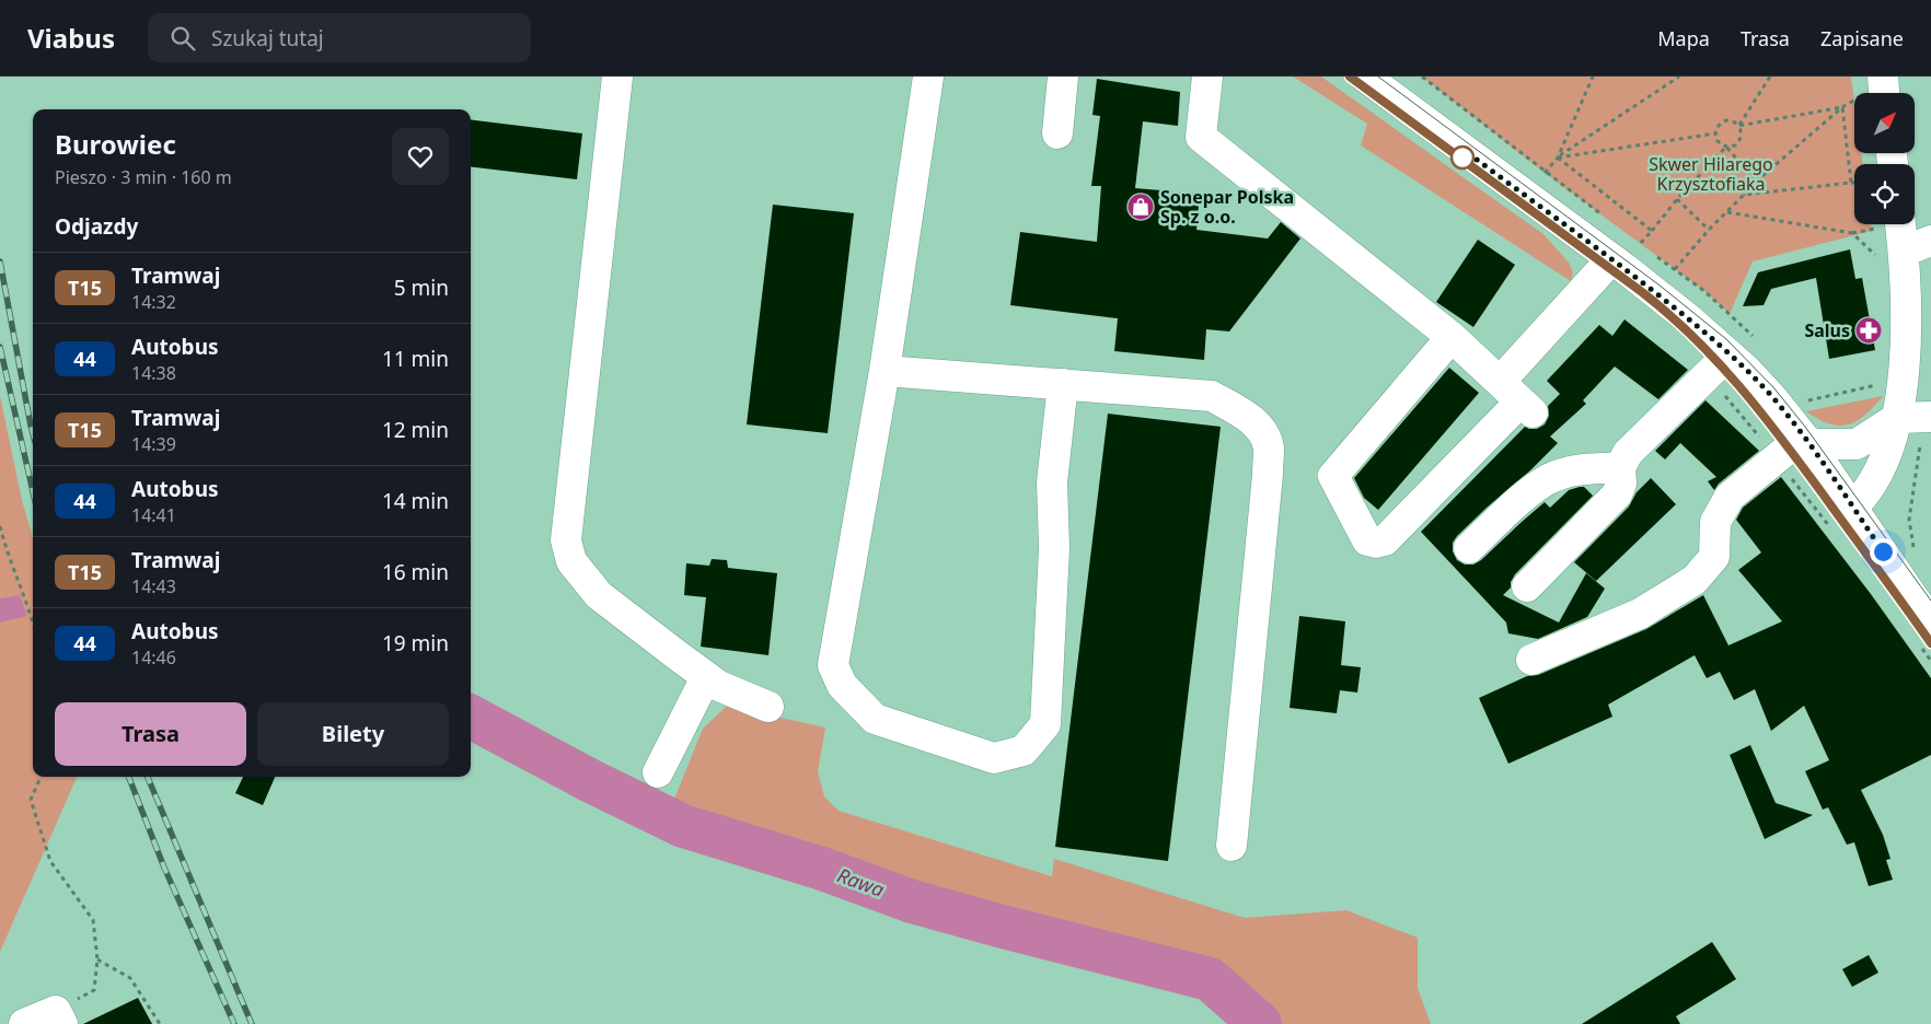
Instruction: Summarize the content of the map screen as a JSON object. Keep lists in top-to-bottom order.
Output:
{
  "water": ["Rawa"],
  "parks": ["Skwer Hilarego Krzysztofiaka"],
  "places": {
    "shop": ["Sonepar Polska Sp. z o.o."],
    "pharmacy": ["Salus"]
  },
  "lines": ["tram line T15"],
  "north": "top right",
  "page": {
    "header": "Viabus",
    "search": "Szukaj tutaj",
    "nav": ["Mapa", "Trasa", "Zapisane"],
    "heading": [
      ["Burowiec", "Pieszo · 3 min · 160 m"],
      "Odjazdy"
    ],
    "list": [
      {
        "mark": "T15",
        "name": "Tramwaj",
        "note": "14:32",
        "value": "5 min"
      },
      {
        "mark": "44",
        "name": "Autobus",
        "note": "14:38",
        "value": "11 min"
      },
      {
        "mark": "T15",
        "name": "Tramwaj",
        "note": "14:39",
        "value": "12 min"
      },
      {
        "mark": "44",
        "name": "Autobus",
        "note": "14:41",
        "value": "14 min"
      },
      {
        "mark": "T15",
        "name": "Tramwaj",
        "note": "14:43",
        "value": "16 min"
      },
      {
        "mark": "44",
        "name": "Autobus",
        "note": "14:46",
        "value": "19 min"
      }
    ],
    "buttons": ["Trasa", "Bilety"]
  }
}
